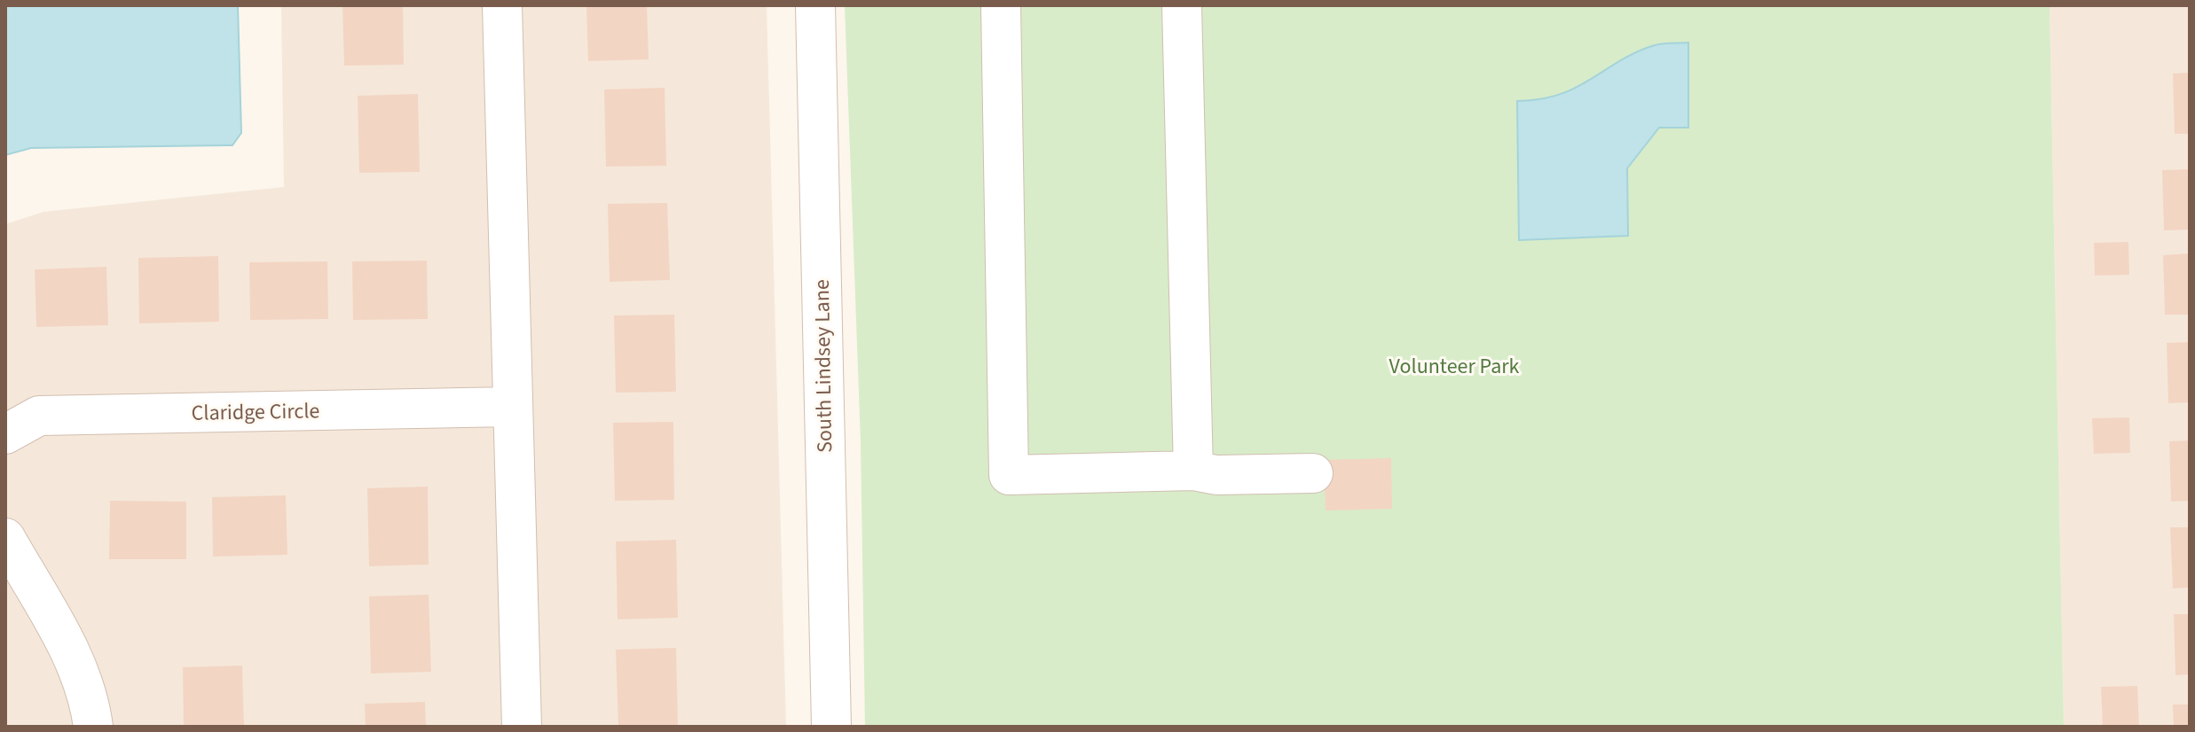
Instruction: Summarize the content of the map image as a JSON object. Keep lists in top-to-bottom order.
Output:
{
  "streets": {
    "street": ["South Lindsey Lane", "Claridge Circle"]
  },
  "parks": ["Volunteer Park"]
}
